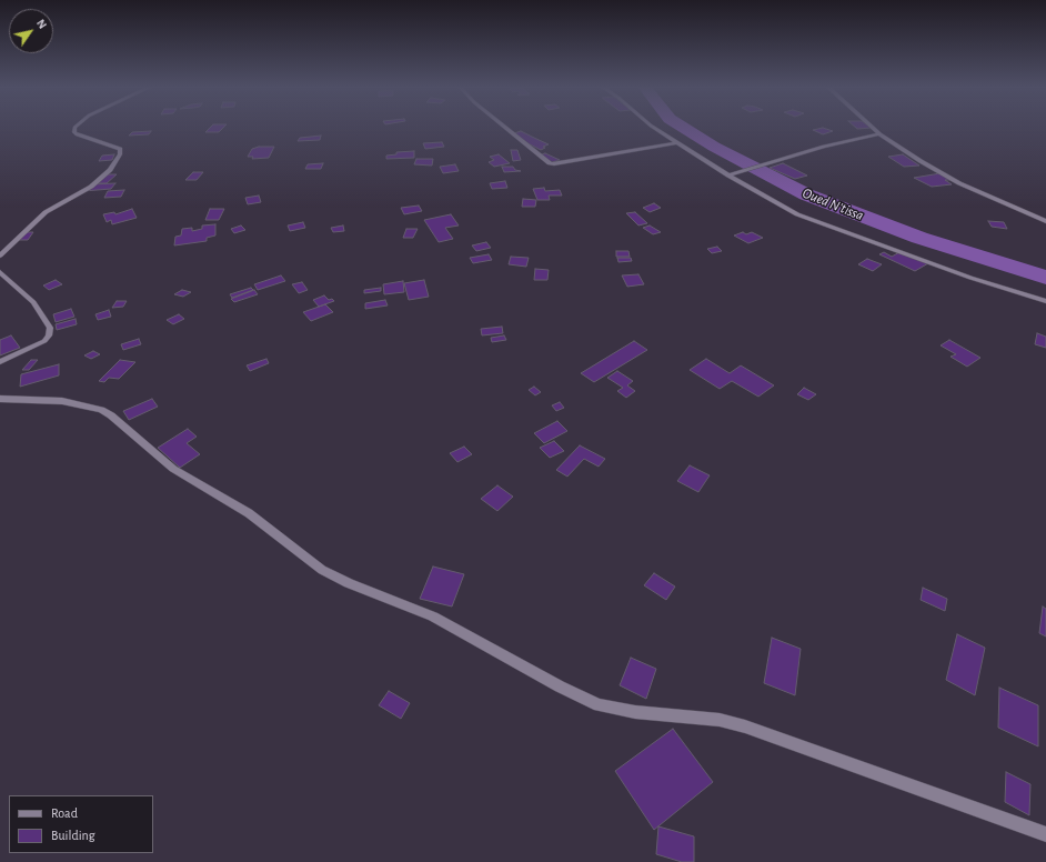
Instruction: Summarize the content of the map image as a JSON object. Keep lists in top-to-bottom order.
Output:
{
  "water": ["Oued N'tissa"],
  "legend": ["Road", "Building"],
  "north": "top right"
}
